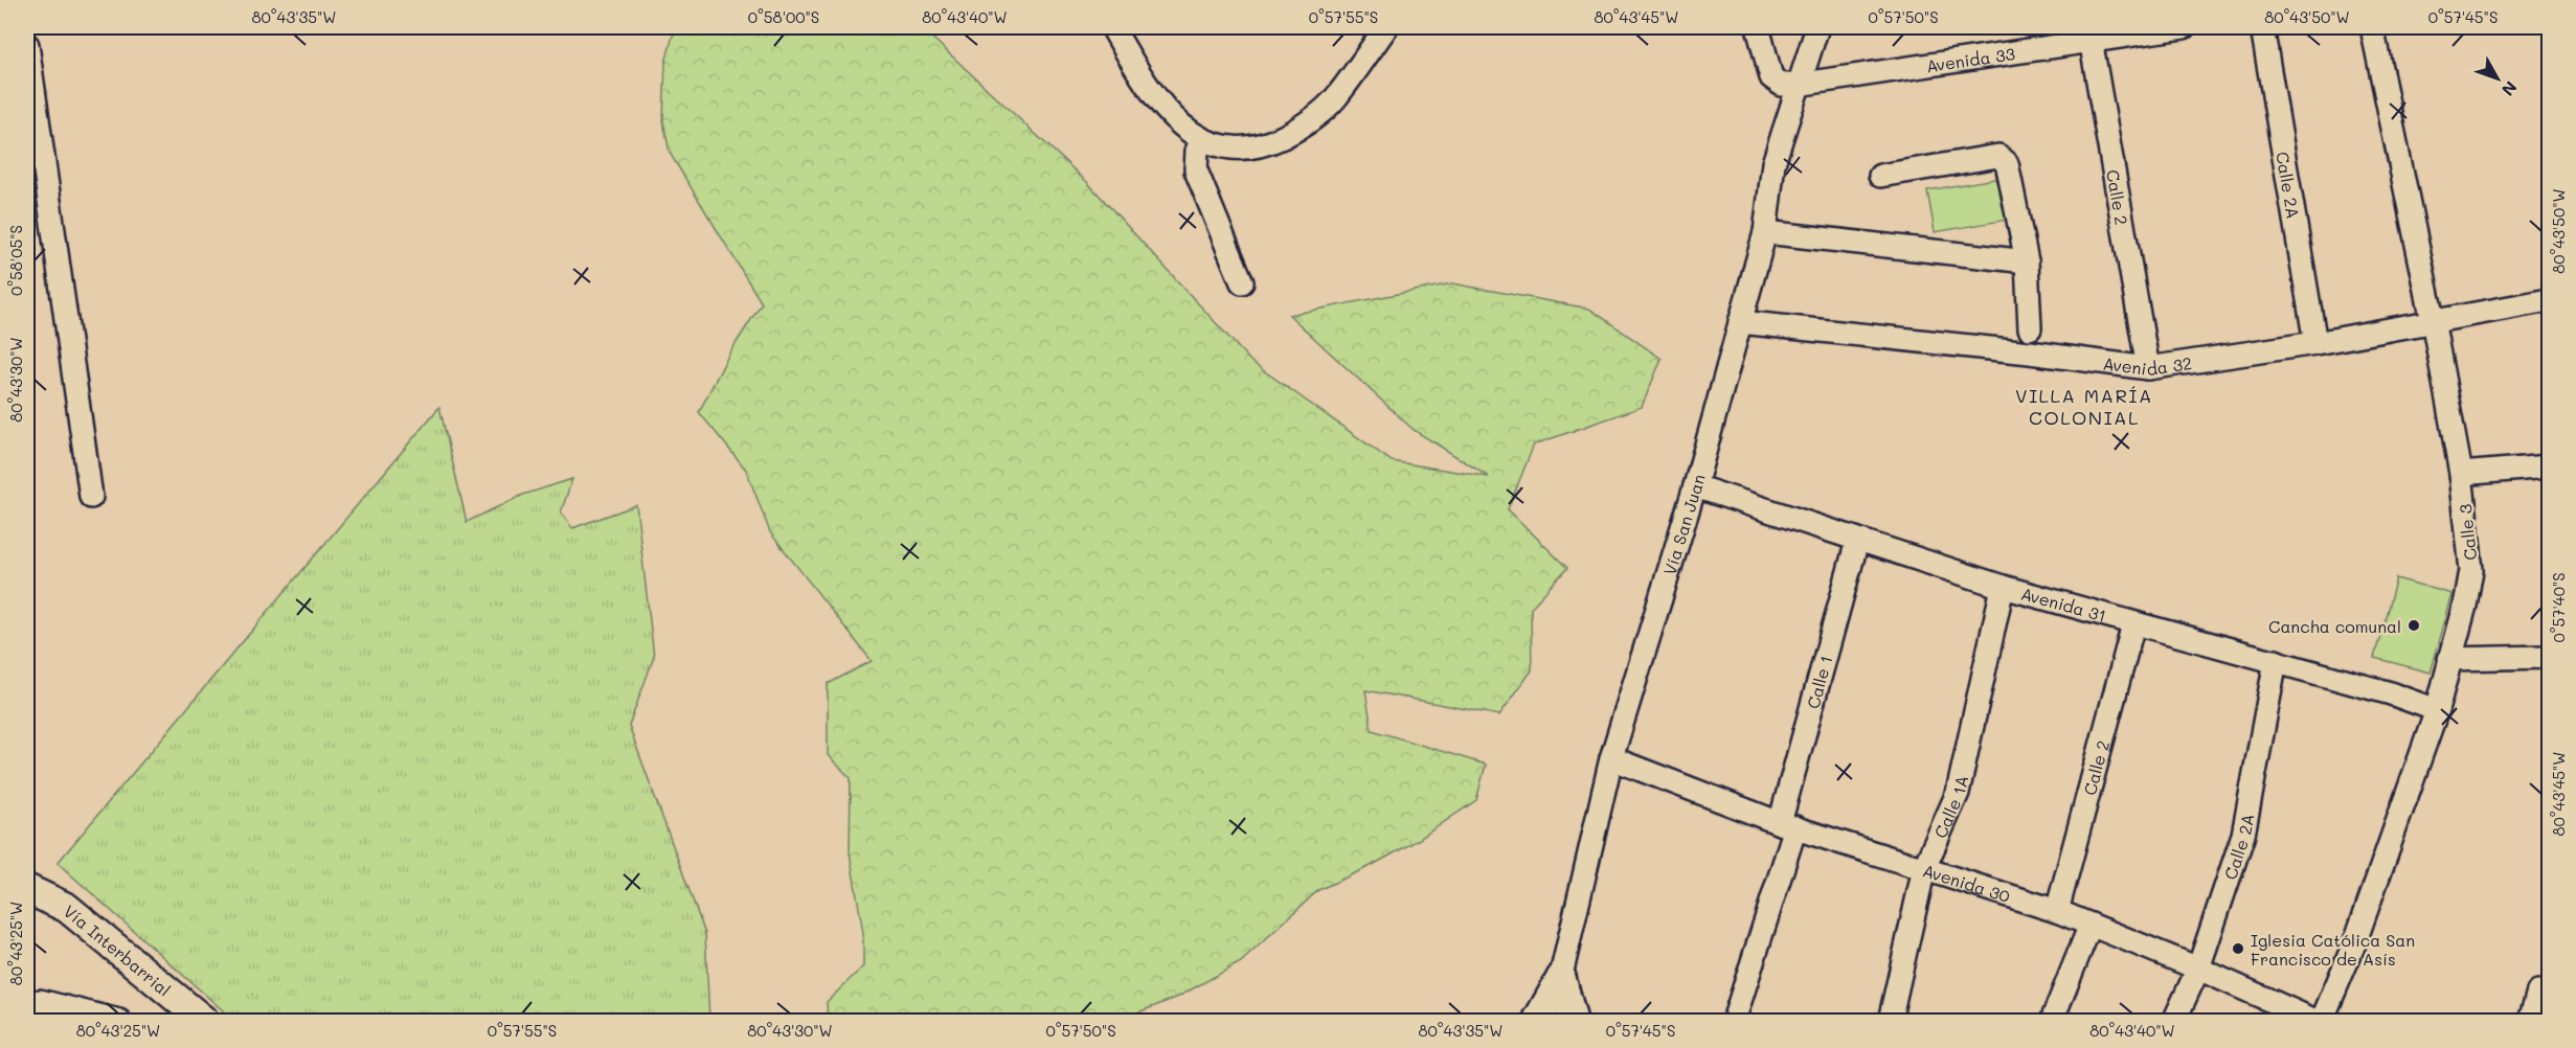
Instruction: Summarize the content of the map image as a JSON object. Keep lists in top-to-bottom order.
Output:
{
  "streets": {
    "main road": ["Vía Interbarrial"],
    "street": [
      "Avenida 33",
      "Calle 2A",
      "Calle 2",
      "Avenida 32",
      "Vía San Juan",
      "Calle 3",
      "Avenida 31",
      "Calle 1",
      "Calle 1A",
      "Avenida 30"
    ]
  },
  "crossings": [
    ["Avenida 33", "Calle 2"],
    ["Avenida 33", "Vía San Juan"],
    ["Calle 2A", "Avenida 32"],
    ["Calle 2A", "Avenida 31"],
    ["Calle 2A", "Avenida 30"],
    ["Calle 2", "Avenida 32"],
    ["Calle 2", "Avenida 31"],
    ["Calle 2", "Avenida 30"],
    ["Avenida 32", "Vía San Juan"],
    ["Avenida 32", "Calle 3"],
    ["Vía San Juan", "Avenida 31"],
    ["Vía San Juan", "Avenida 30"],
    ["Calle 3", "Avenida 31"],
    ["Avenida 31", "Calle 1"],
    ["Avenida 31", "Calle 1A"],
    ["Calle 1", "Avenida 30"],
    ["Calle 1A", "Avenida 30"]
  ],
  "districts": ["VILLA MARÍA COLONIAL"],
  "places": ["Cancha comunal", "Iglesia Católica San Francisco de Asís"],
  "north": "bottom right",
  "coordinates": [
    "80°43'35\"W",
    "0°58'00\"S",
    "80°43'40\"W",
    "0°57'55\"S",
    "80°43'45\"W",
    "0°57'50\"S",
    "80°43'50\"W",
    "0°57'45\"S",
    "0°58'05\"S",
    "80°43'30\"W",
    "0°57'40\"S",
    "80°43'25\"W"
  ]
}
